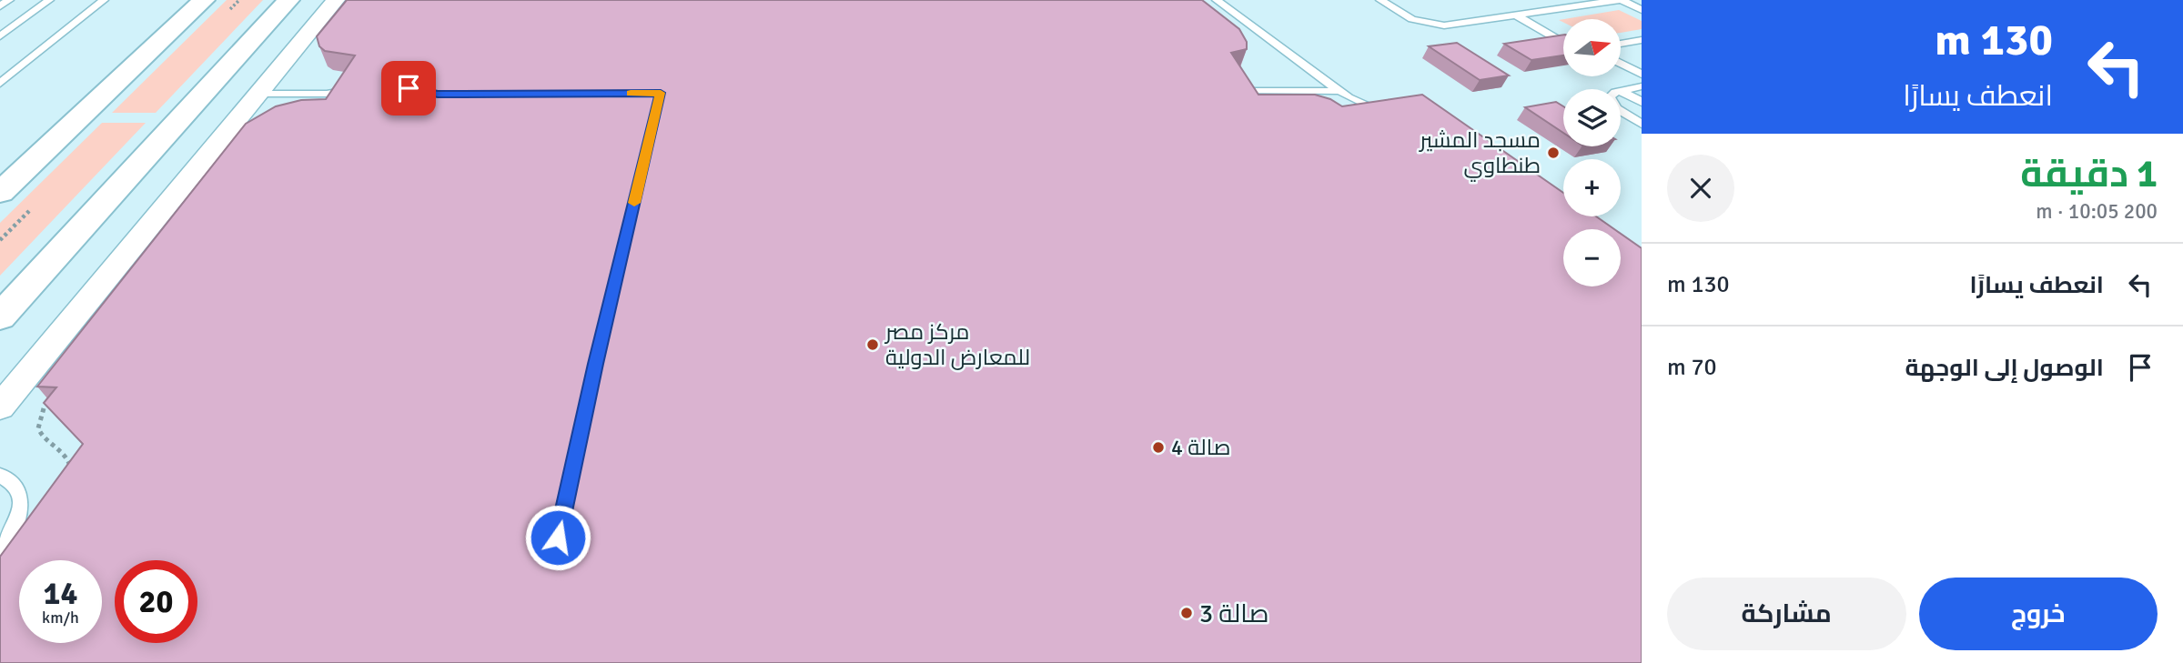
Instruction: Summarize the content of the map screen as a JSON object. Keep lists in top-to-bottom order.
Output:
{
  "places": [
    "مسجد المشير طنطاوي",
    "مركز مصر للمعارض الدولية",
    "صالة 4",
    "صالة 3"
  ],
  "north": "right",
  "page": {
    "turn": ["130 m", "انعطف يسارًا"],
    "map_buttons": ["+", "−"],
    "heading": ["1 دقيقة", "200 m · 10:05"],
    "list": [
      {
        "name": "انعطف يسارًا",
        "value": "130 m"
      },
      {
        "name": "الوصول إلى الوجهة",
        "value": "70 m"
      }
    ],
    "speed": "14 km/h",
    "limit": "20",
    "buttons": ["خروج", "مشاركة"]
  }
}
